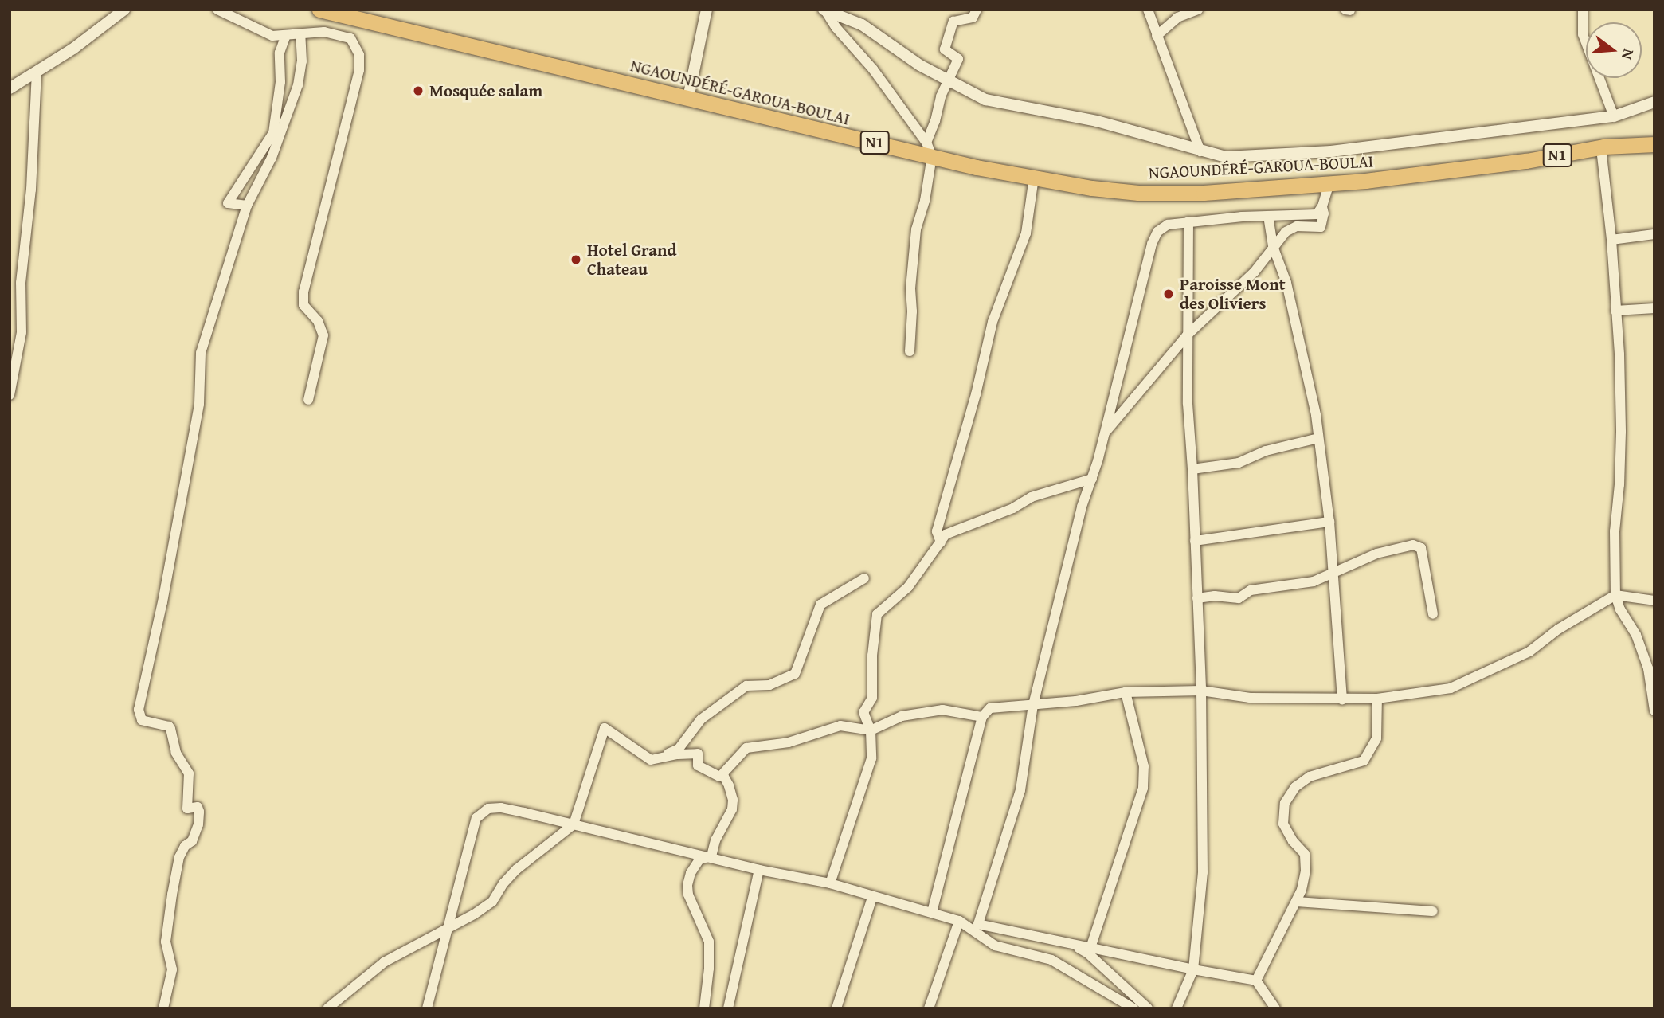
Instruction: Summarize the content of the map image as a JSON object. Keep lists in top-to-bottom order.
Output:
{
  "streets": {
    "highway": ["NGAOUNDÉRÉ-GAROUA-BOULAI", "N1"]
  },
  "places": ["Mosquée salam", "Hotel Grand Chateau", "Paroisse Mont des Oliviers"],
  "north": "right"
}
